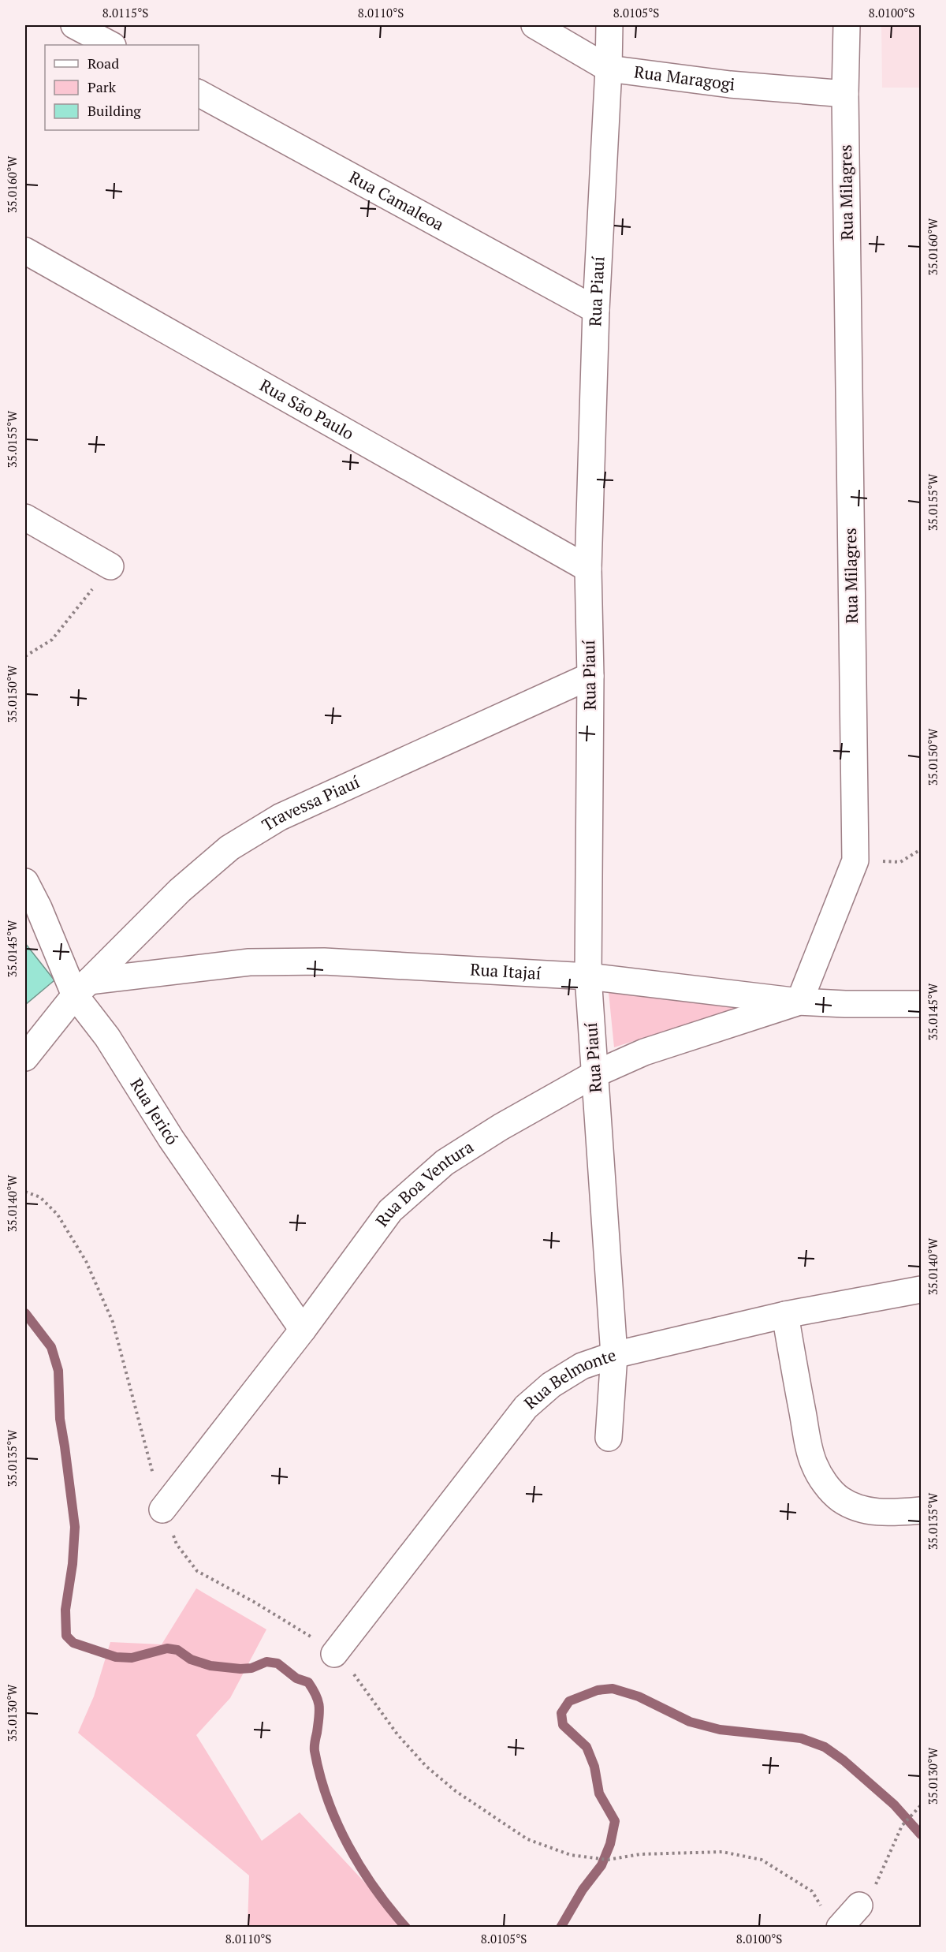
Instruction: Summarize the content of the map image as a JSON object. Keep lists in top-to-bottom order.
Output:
{
  "streets": {
    "street": [
      "Rua Maragogi",
      "Rua Milagres",
      "Rua Camaleoa",
      "Rua Piauí",
      "Rua São Paulo",
      "Travessa Piauí",
      "Rua Itajaí",
      "Rua Jericó",
      "Rua Boa Ventura",
      "Rua Belmonte"
    ]
  },
  "crossings": [
    ["Rua Maragogi", "Rua Milagres"],
    ["Rua Maragogi", "Rua Piauí"],
    ["Rua Milagres", "Rua Itajaí"],
    ["Rua Milagres", "Rua Boa Ventura"],
    ["Rua Camaleoa", "Rua Piauí"],
    ["Rua Piauí", "Rua São Paulo"],
    ["Rua Piauí", "Travessa Piauí"],
    ["Rua Piauí", "Rua Itajaí"],
    ["Rua Piauí", "Rua Boa Ventura"],
    ["Rua Piauí", "Rua Belmonte"],
    ["Travessa Piauí", "Rua Itajaí"],
    ["Travessa Piauí", "Rua Jericó"],
    ["Rua Itajaí", "Rua Jericó"],
    ["Rua Itajaí", "Rua Boa Ventura"],
    ["Rua Jericó", "Rua Boa Ventura"]
  ],
  "legend": ["Road", "Park", "Building"],
  "coordinates": [
    "8.0115°S",
    "8.0110°S",
    "8.0105°S",
    "8.0100°S",
    "35.0160°W",
    "35.0155°W",
    "35.0150°W",
    "35.0145°W",
    "35.0140°W",
    "35.0135°W",
    "35.0130°W"
  ]
}
